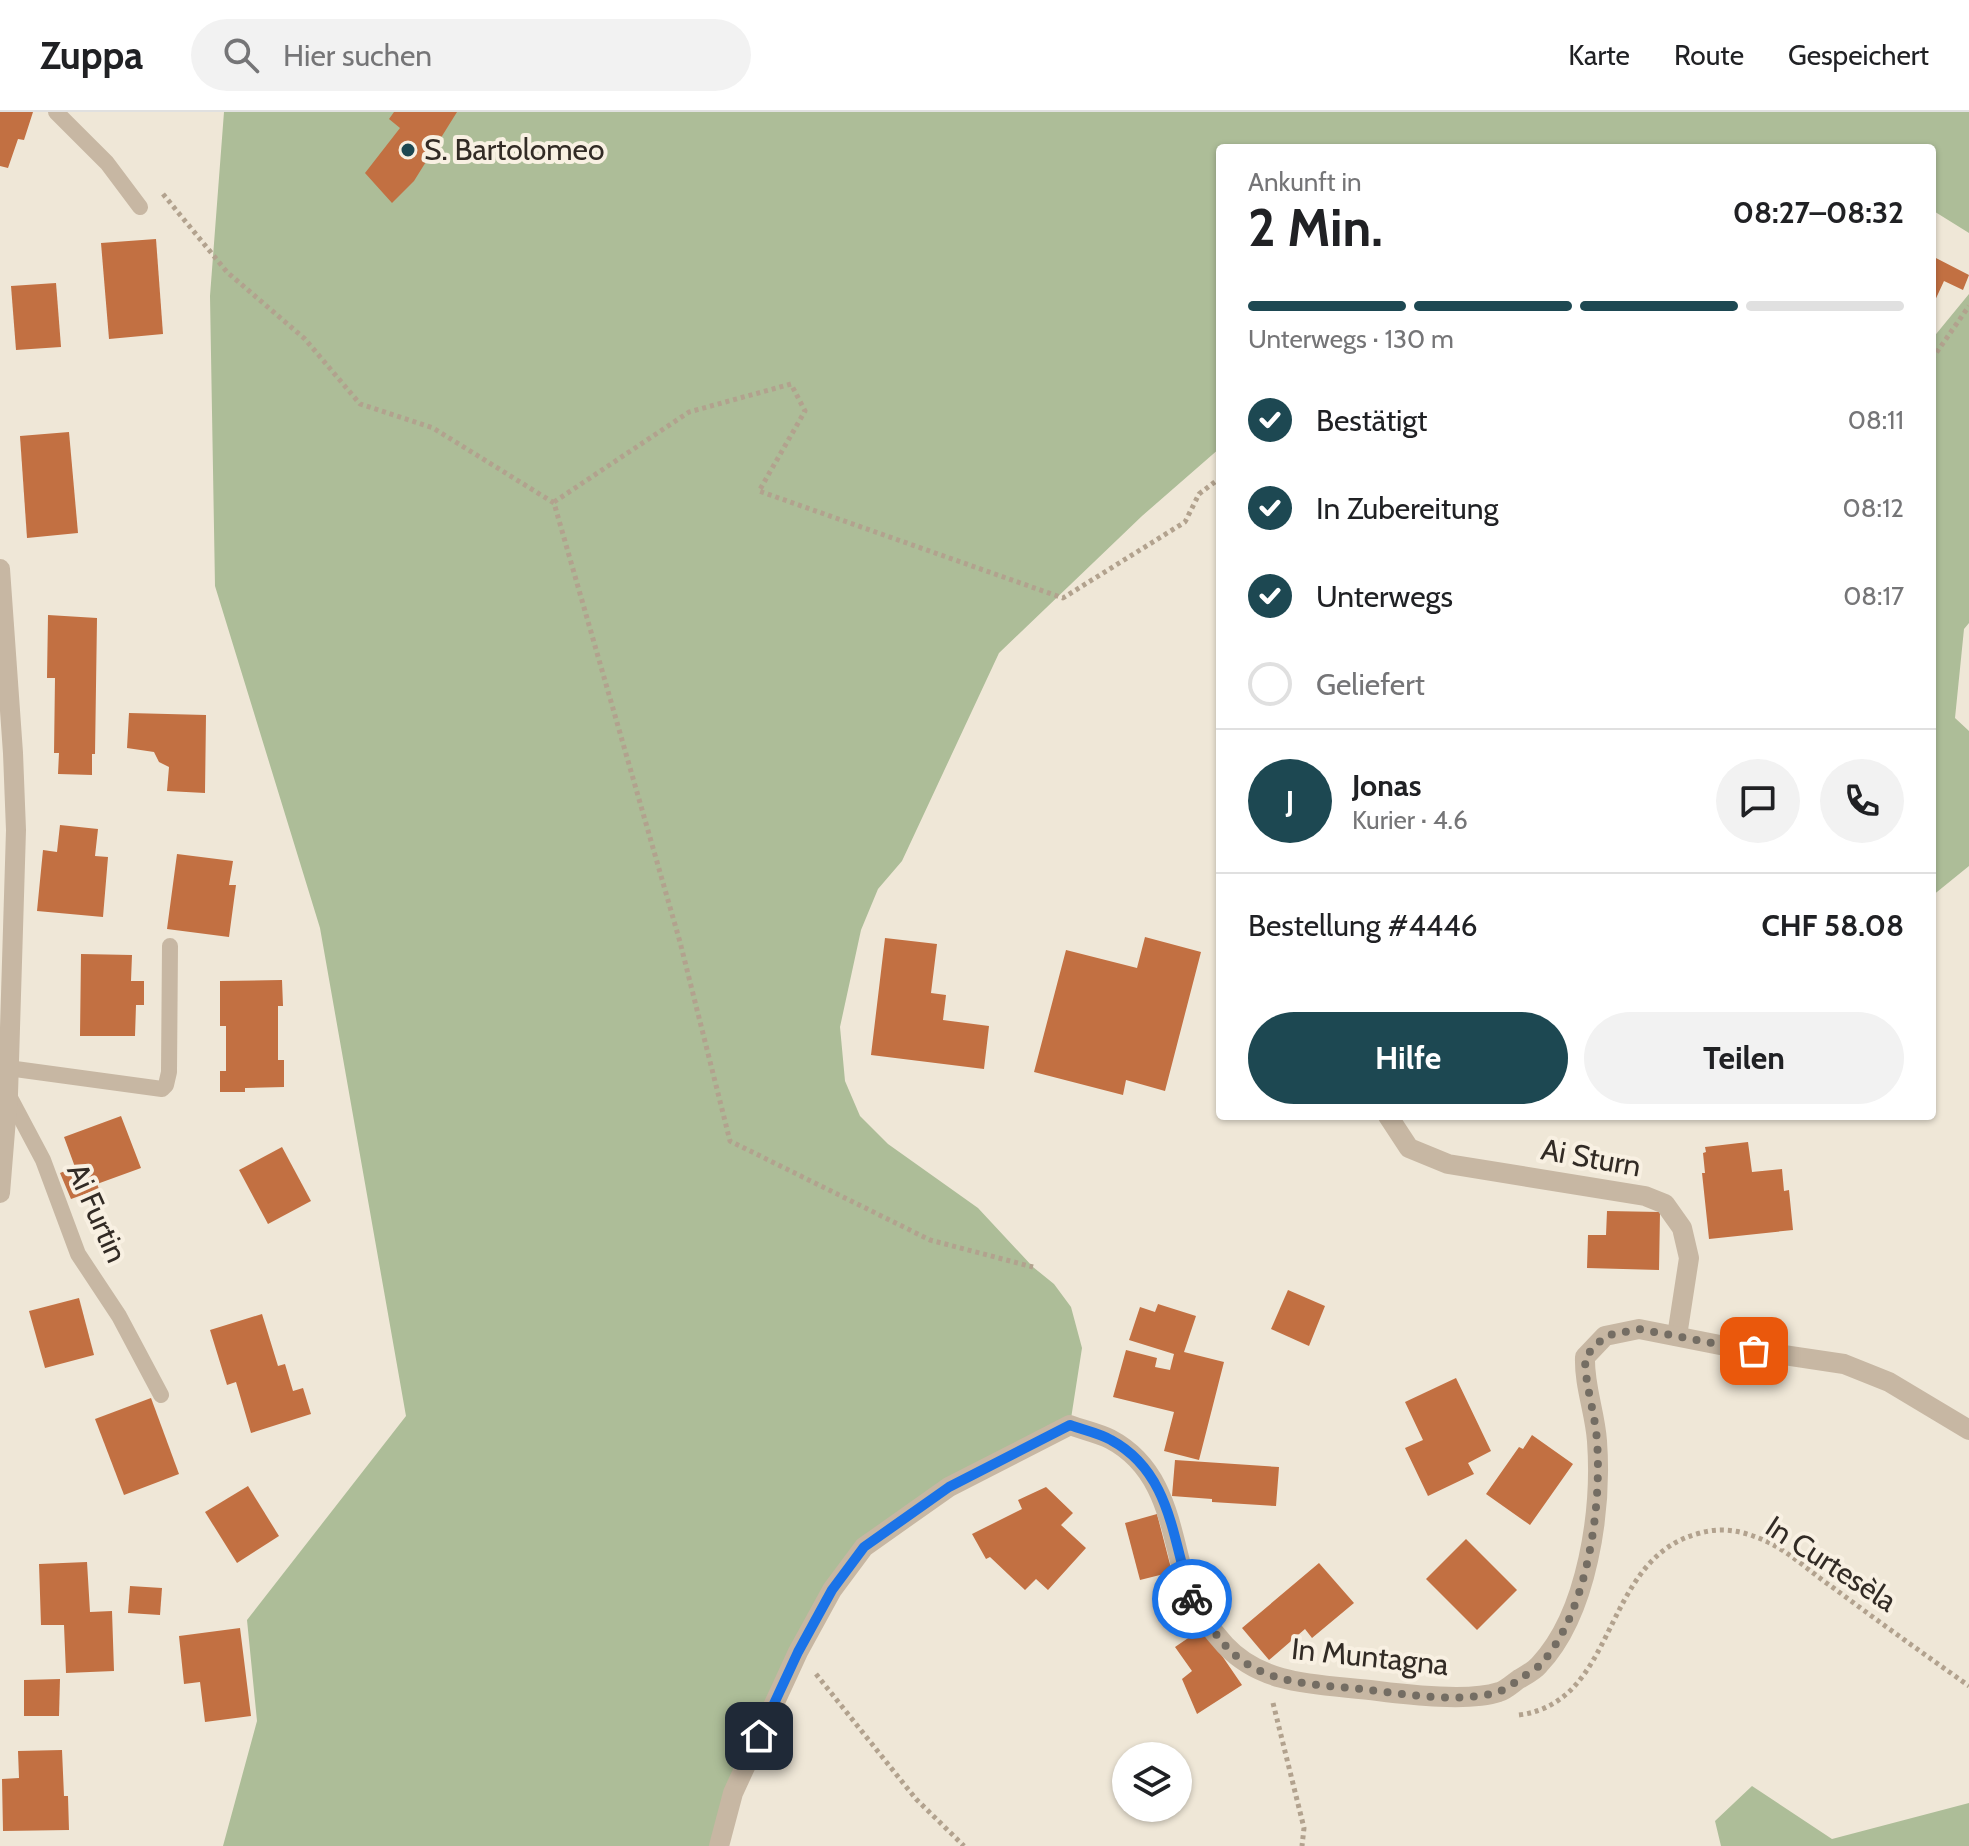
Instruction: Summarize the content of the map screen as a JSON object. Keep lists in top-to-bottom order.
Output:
{
  "streets": {
    "street": ["Ai Sturn", "In Muntagna"],
    "lane": ["Ai Furtin"],
    "path": ["In Curtesèla"]
  },
  "crossings": [
    ["Ai Sturn", "In Muntagna"]
  ],
  "places": ["S. Bartolomeo"],
  "page": {
    "header": "Zuppa",
    "search": "Hier suchen",
    "nav": ["Karte", "Route", "Gespeichert"],
    "heading": ["2 Min.", "Ankunft in", "08:27–08:32"],
    "panel": [
      "Jonas",
      "Kurier · 4.6",
      "Bestellung #4446",
      "CHF 58.08"
    ],
    "bar": "Unterwegs · 130 m",
    "list": [
      ["Bestätigt", "08:11"],
      ["In Zubereitung", "08:12"],
      ["Unterwegs", "08:17"],
      "Geliefert"
    ],
    "round": "J",
    "buttons": ["Hilfe", "Teilen"]
  }
}
